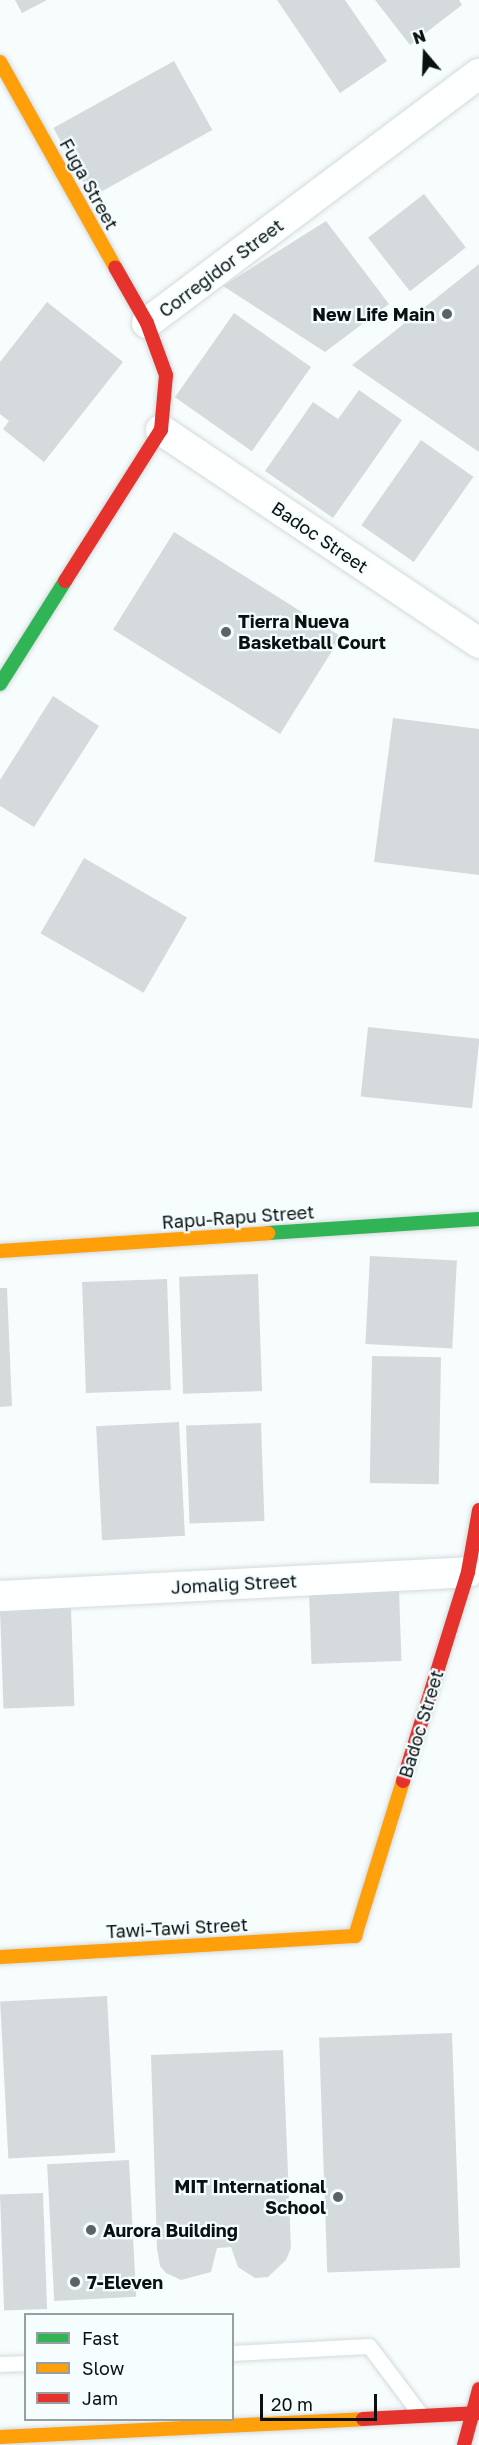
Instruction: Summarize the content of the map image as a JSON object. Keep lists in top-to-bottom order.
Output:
{
  "streets": {
    "main road": [
      "Fuga Street",
      "Corregidor Street",
      "Badoc Street",
      "Rapu-Rapu Street",
      "Tawi-Tawi Street"
    ],
    "street": ["Jomalig Street"]
  },
  "crossings": [
    ["Fuga Street", "Corregidor Street"],
    ["Corregidor Street", "Badoc Street"],
    ["Badoc Street", "Jomalig Street"],
    ["Badoc Street", "Tawi-Tawi Street"]
  ],
  "places": [
    "New Life Main",
    "Tierra Nueva Basketball Court",
    "MIT International School",
    "Aurora Building",
    "7-Eleven"
  ],
  "legend": ["Fast", "Slow", "Jam"],
  "scale_bar": "20 m",
  "north": "top"
}
